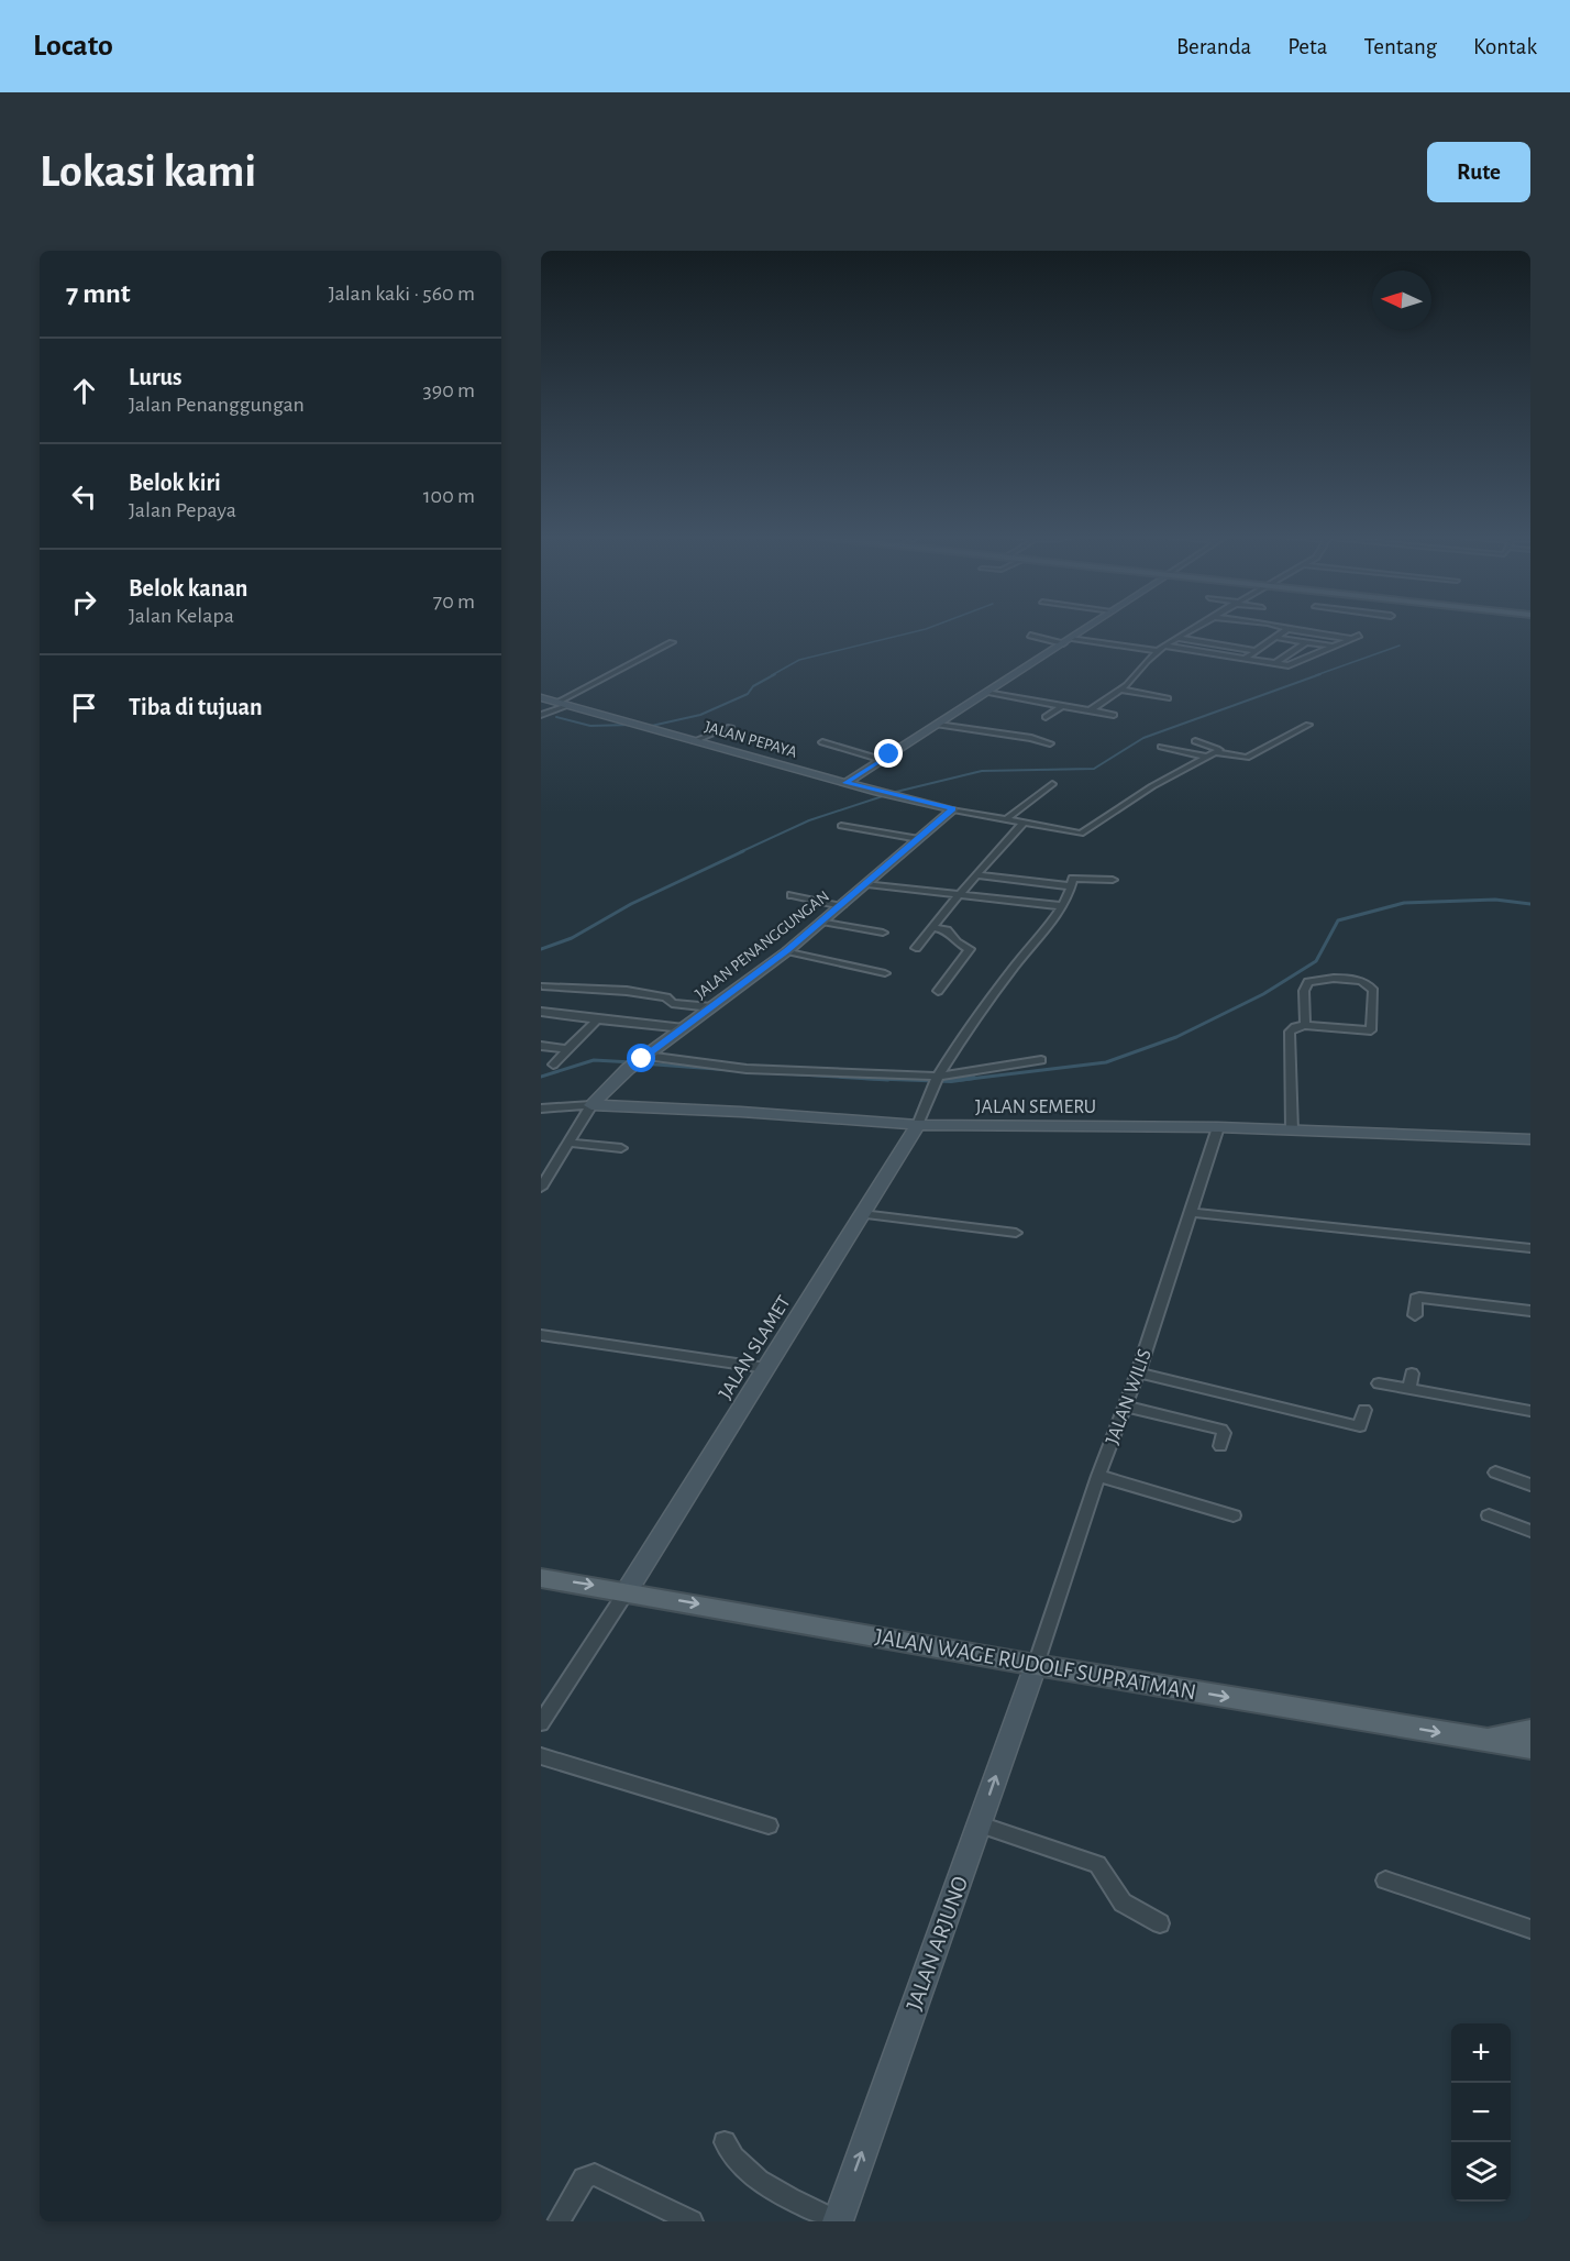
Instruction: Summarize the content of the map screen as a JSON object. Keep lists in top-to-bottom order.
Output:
{
  "streets": {
    "main road": ["JALAN WAGE RUDOLF SUPRATMAN"],
    "street": [
      "JALAN PEPAYA",
      "JALAN PENANGGUNGAN",
      "JALAN SEMERU",
      "JALAN SLAMET",
      "JALAN WILIS",
      "JALAN ARJUNO"
    ]
  },
  "crossings": [
    ["JALAN PEPAYA", "JALAN PENANGGUNGAN"],
    ["JALAN PENANGGUNGAN", "JALAN SEMERU"],
    ["JALAN SEMERU", "JALAN SLAMET"],
    ["JALAN SEMERU", "JALAN WILIS"],
    ["JALAN SLAMET", "JALAN WAGE RUDOLF SUPRATMAN"],
    ["JALAN WILIS", "JALAN WAGE RUDOLF SUPRATMAN"],
    ["JALAN WILIS", "JALAN ARJUNO"],
    ["JALAN WAGE RUDOLF SUPRATMAN", "JALAN ARJUNO"]
  ],
  "one_way": ["JALAN WAGE RUDOLF SUPRATMAN", "JALAN ARJUNO"],
  "north": "left",
  "page": {
    "header": "Locato",
    "nav": [
      "Beranda",
      "Peta",
      "Tentang",
      "Kontak"
    ],
    "buttons": "Rute",
    "title": "Lokasi kami",
    "heading": ["7 mnt", "Jalan kaki · 560 m"],
    "list": [
      ["Lurus", "Jalan Penanggungan", "390 m"],
      ["Belok kiri", "Jalan Pepaya", "100 m"],
      ["Belok kanan", "Jalan Kelapa", "70 m"],
      "Tiba di tujuan"
    ],
    "map_buttons": ["+", "−"]
  }
}
